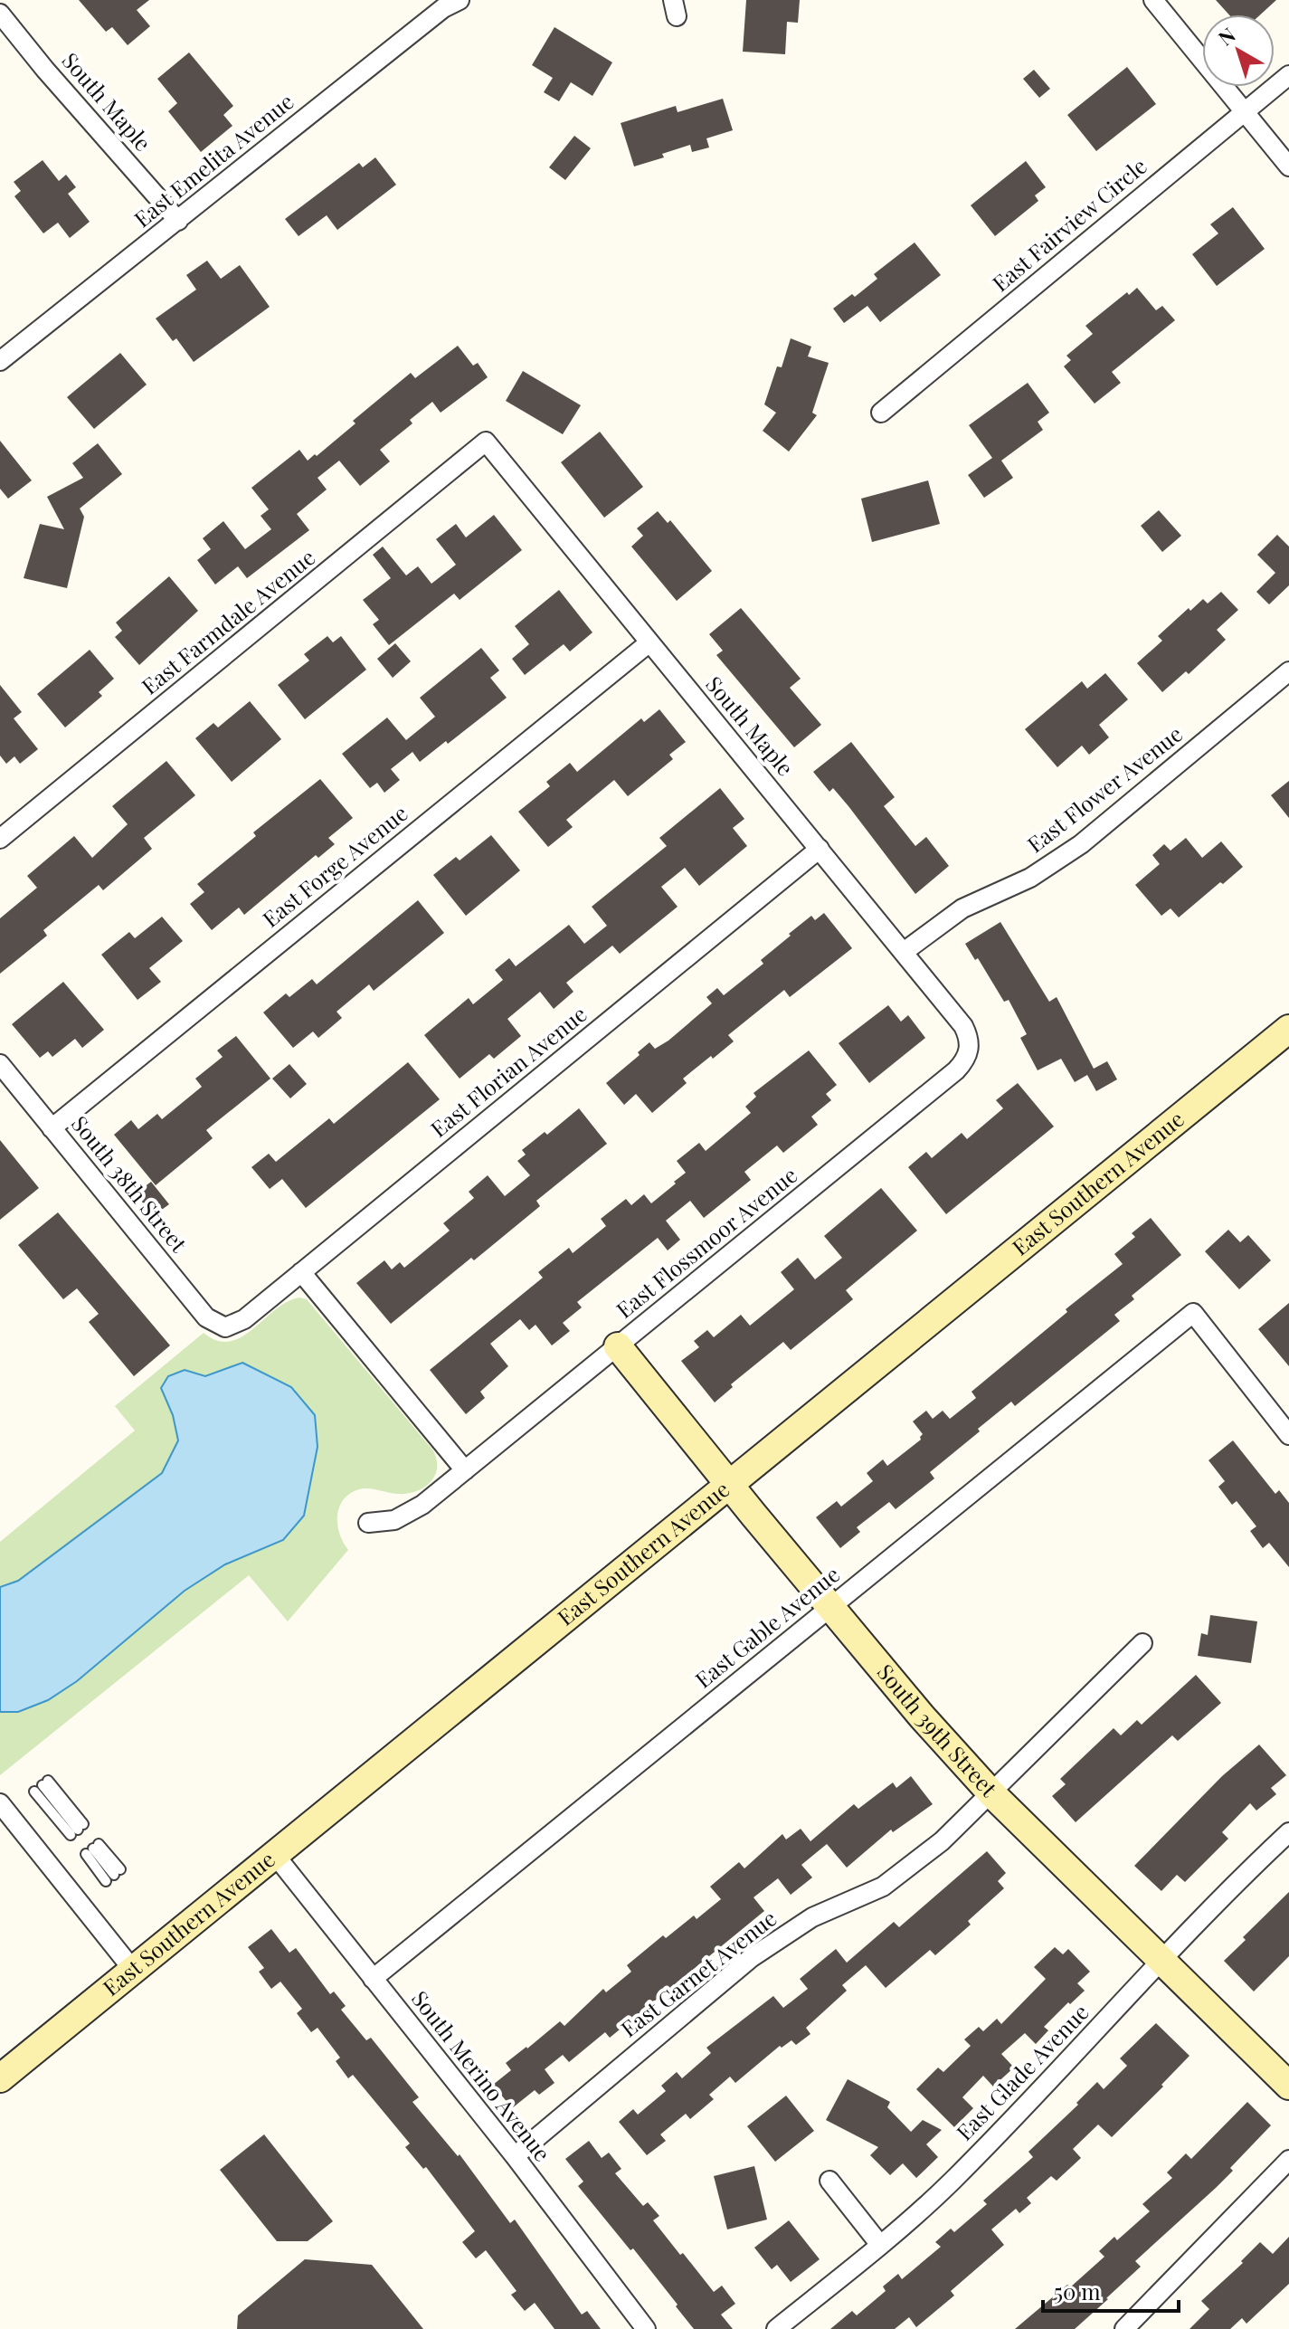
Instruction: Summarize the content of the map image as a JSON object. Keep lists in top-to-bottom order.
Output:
{
  "streets": {
    "main road": ["East Southern Avenue", "South 39th Street"],
    "street": [
      "South Maple",
      "East Emelita Avenue",
      "East Fairview Circle",
      "East Farmdale Avenue",
      "East Flower Avenue",
      "East Forge Avenue",
      "East Florian Avenue",
      "South 38th Street",
      "East Flossmoor Avenue",
      "East Gable Avenue",
      "East Garnet Avenue",
      "East Glade Avenue",
      "South Merino Avenue"
    ]
  },
  "crossings": [
    ["South Maple", "East Emelita Avenue"],
    ["South Maple", "East Farmdale Avenue"],
    ["South Maple", "East Flower Avenue"],
    ["South Maple", "East Forge Avenue"],
    ["South Maple", "East Florian Avenue"],
    ["South Maple", "East Flossmoor Avenue"],
    ["East Forge Avenue", "South 38th Street"],
    ["East Florian Avenue", "South 38th Street"],
    ["East Southern Avenue", "South 39th Street"],
    ["East Southern Avenue", "South Merino Avenue"],
    ["East Flossmoor Avenue", "South 39th Street"],
    ["East Gable Avenue", "South 39th Street"],
    ["East Gable Avenue", "South Merino Avenue"],
    ["South 39th Street", "East Garnet Avenue"],
    ["South 39th Street", "East Glade Avenue"],
    ["East Garnet Avenue", "South Merino Avenue"]
  ],
  "scale_bar": "50 m",
  "north": "top left"
}
